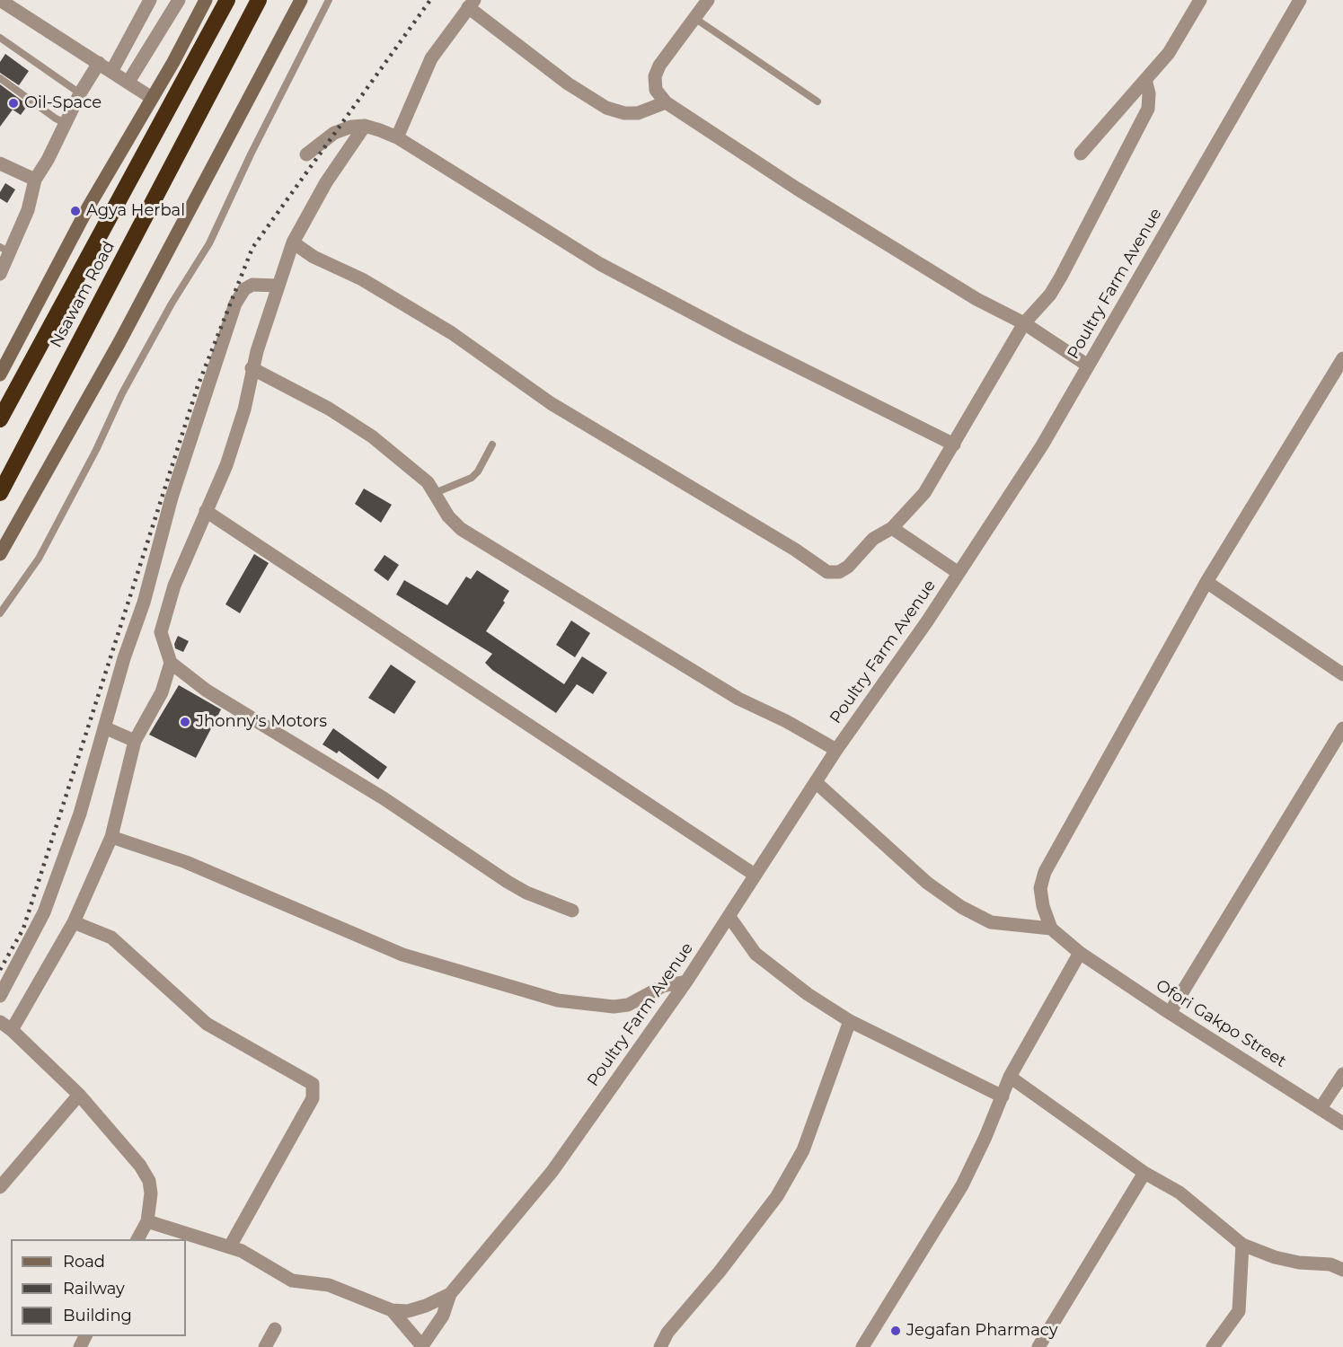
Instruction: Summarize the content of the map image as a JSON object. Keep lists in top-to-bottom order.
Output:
{
  "streets": {
    "highway": ["Nsawam Road"],
    "street": ["Poultry Farm Avenue", "Ofori Gakpo Street"]
  },
  "places": [
    "Oil-Space",
    "Agya Herbal",
    "Jhonny's Motors",
    "Jegafan Pharmacy"
  ],
  "legend": ["Road", "Railway", "Building"]
}
